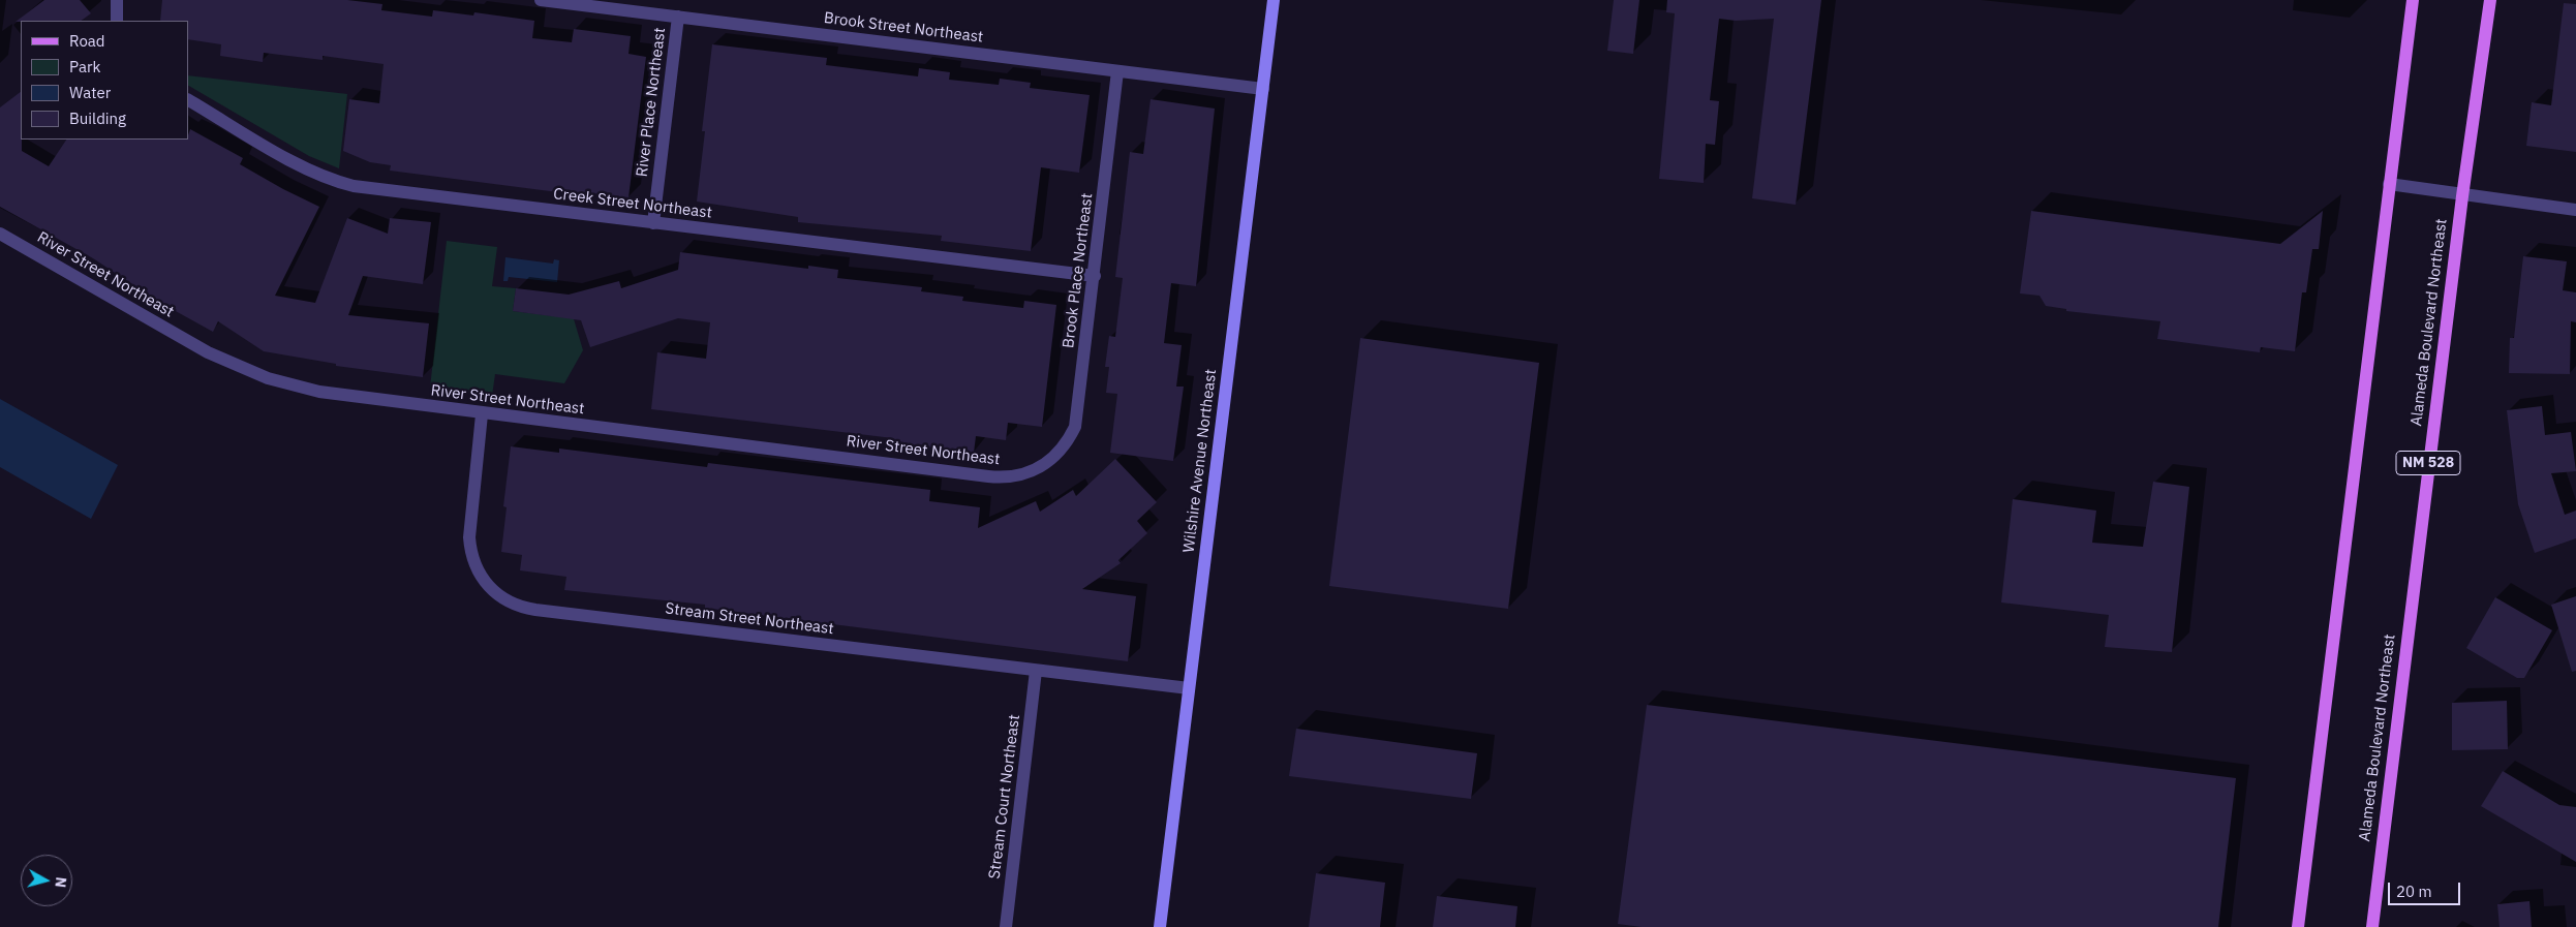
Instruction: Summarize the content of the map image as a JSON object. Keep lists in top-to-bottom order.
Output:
{
  "streets": {
    "main road": ["Alameda Boulevard Northeast", "NM 528"],
    "street": [
      "Brook Street Northeast",
      "River Place Northeast",
      "Creek Street Northeast",
      "Brook Place Northeast",
      "River Street Northeast",
      "Wilshire Avenue Northeast",
      "Stream Street Northeast",
      "Stream Court Northeast"
    ]
  },
  "crossings": [
    ["Brook Street Northeast", "River Place Northeast"],
    ["Brook Street Northeast", "Brook Place Northeast"],
    ["Brook Street Northeast", "Wilshire Avenue Northeast"],
    ["River Place Northeast", "Creek Street Northeast"],
    ["Creek Street Northeast", "Brook Place Northeast"],
    ["Brook Place Northeast", "River Street Northeast"],
    ["River Street Northeast", "Stream Street Northeast"],
    ["Wilshire Avenue Northeast", "Stream Street Northeast"],
    ["Stream Street Northeast", "Stream Court Northeast"]
  ],
  "legend": [
    "Road",
    "Park",
    "Water",
    "Building"
  ],
  "scale_bar": "20 m",
  "north": "right"
}
